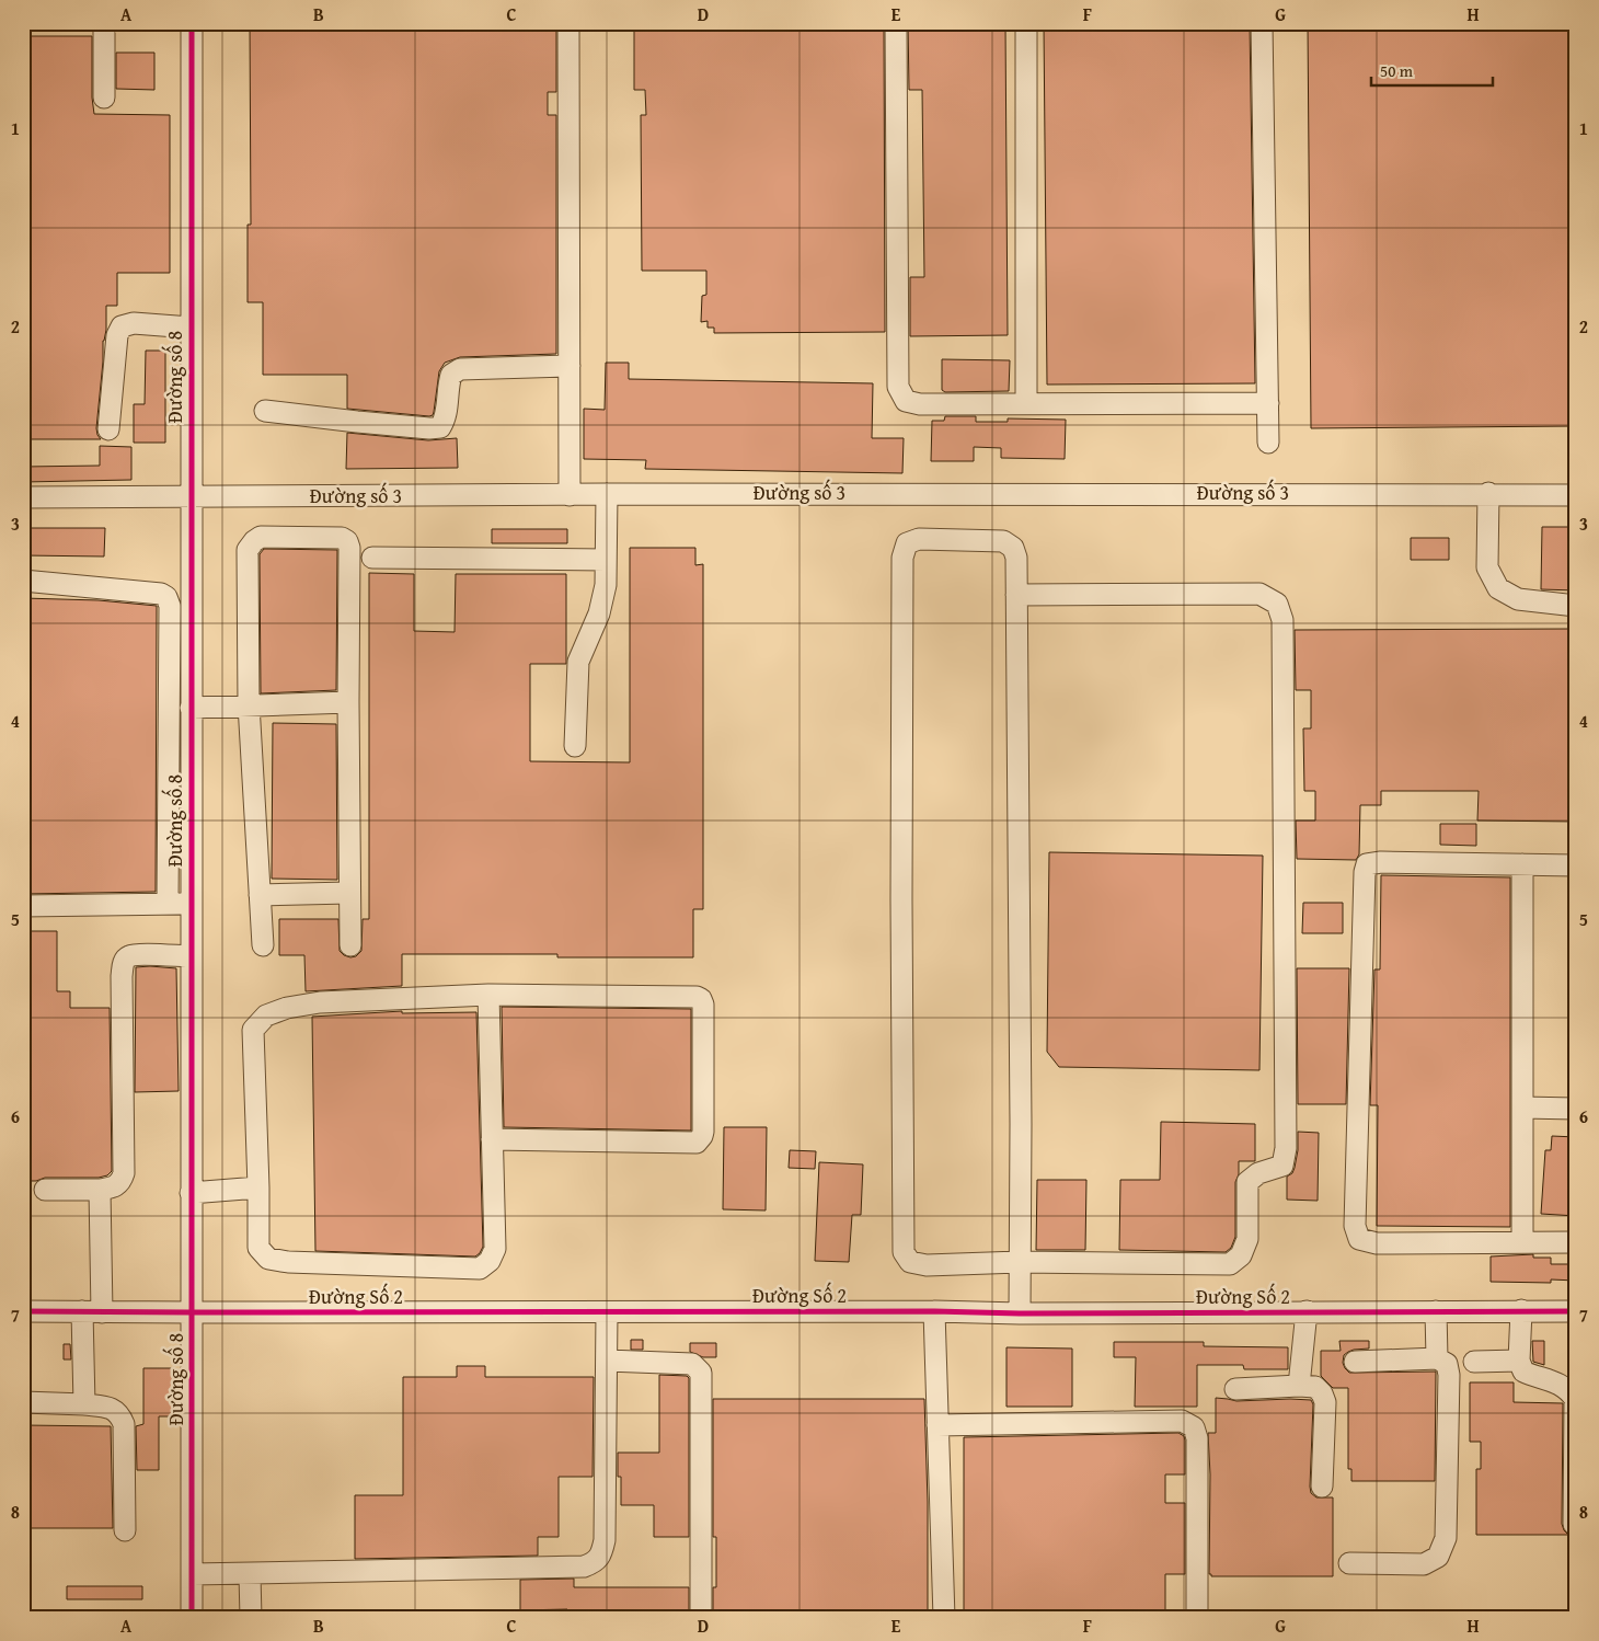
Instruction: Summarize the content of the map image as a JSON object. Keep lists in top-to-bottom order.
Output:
{
  "streets": {
    "street": ["Đường số 8", "Đường số 3", "Đường Số 2"]
  },
  "crossings": [
    ["Đường số 8", "Đường số 3"],
    ["Đường số 8", "Đường Số 2"]
  ],
  "scale_bar": "50 m",
  "grid": {
    "columns": [
      "A",
      "B",
      "C",
      "D",
      "E",
      "F",
      "G",
      "H"
    ],
    "rows": [
      "1",
      "2",
      "3",
      "4",
      "5",
      "6",
      "7",
      "8"
    ]
  }
}
